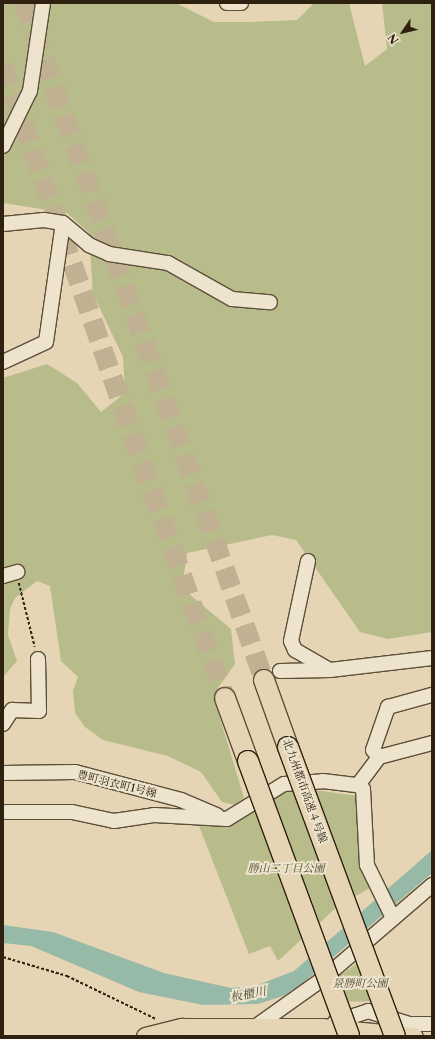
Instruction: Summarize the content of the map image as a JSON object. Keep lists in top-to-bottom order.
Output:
{
  "streets": {
    "highway": ["北九州都市高速４号線"],
    "street": ["豊町羽衣町1号線"]
  },
  "water": ["板櫃川"],
  "parks": ["勝山二丁目公園", "景勝町公園"],
  "north": "bottom left"
}
